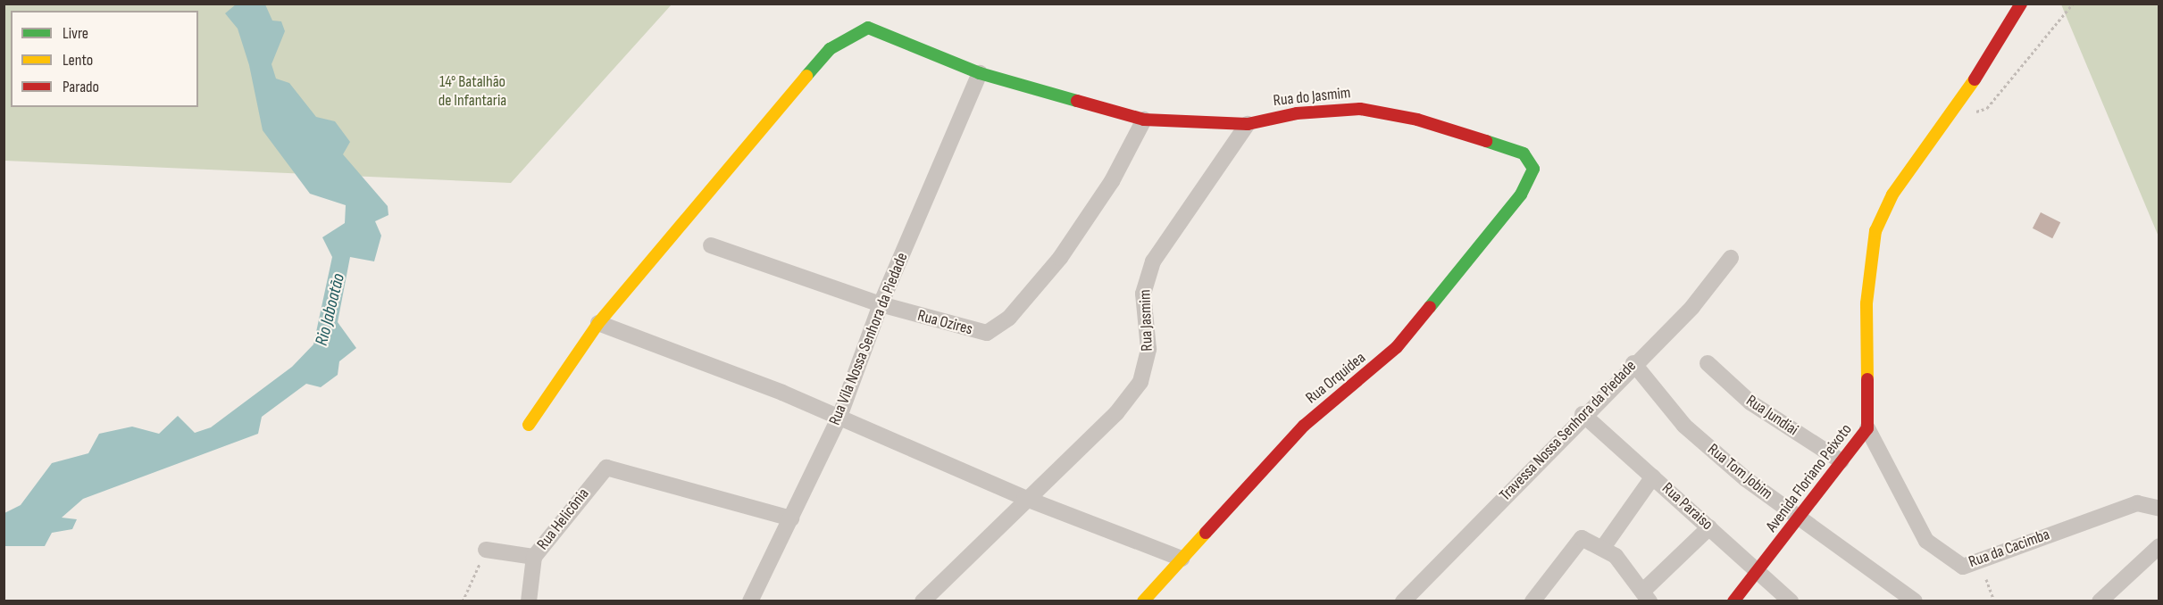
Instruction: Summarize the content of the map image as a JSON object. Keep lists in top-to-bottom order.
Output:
{
  "streets": {
    "street": [
      "Rua do Jasmim",
      "Rua Jasmim",
      "Rua Ozires",
      "Rua Vila Nossa Senhora da Piedade",
      "Rua Orquidea",
      "Rua Jundiai",
      "Travessa Nossa Senhora da Piedade",
      "Rua Tom Jobim",
      "Avenida Floriano Peixoto",
      "Rua Paraiso",
      "Rua Helicônia",
      "Rua da Cacimba"
    ]
  },
  "crossings": [
    ["Rua do Jasmim", "Rua Jasmim"],
    ["Rua do Jasmim", "Rua Ozires"],
    ["Rua do Jasmim", "Rua Vila Nossa Senhora da Piedade"],
    ["Rua do Jasmim", "Rua Orquidea"],
    ["Rua Ozires", "Rua Vila Nossa Senhora da Piedade"],
    ["Rua Vila Nossa Senhora da Piedade", "Rua Helicônia"],
    ["Rua Jundiai", "Avenida Floriano Peixoto"],
    ["Travessa Nossa Senhora da Piedade", "Rua Tom Jobim"],
    ["Travessa Nossa Senhora da Piedade", "Rua Paraiso"],
    ["Rua Tom Jobim", "Avenida Floriano Peixoto"],
    ["Avenida Floriano Peixoto", "Rua Paraiso"],
    ["Avenida Floriano Peixoto", "Rua da Cacimba"]
  ],
  "water": ["Rio Jaboatão"],
  "parks": ["14° Batalhão de Infantaria"],
  "legend": ["Livre", "Lento", "Parado"]
}
